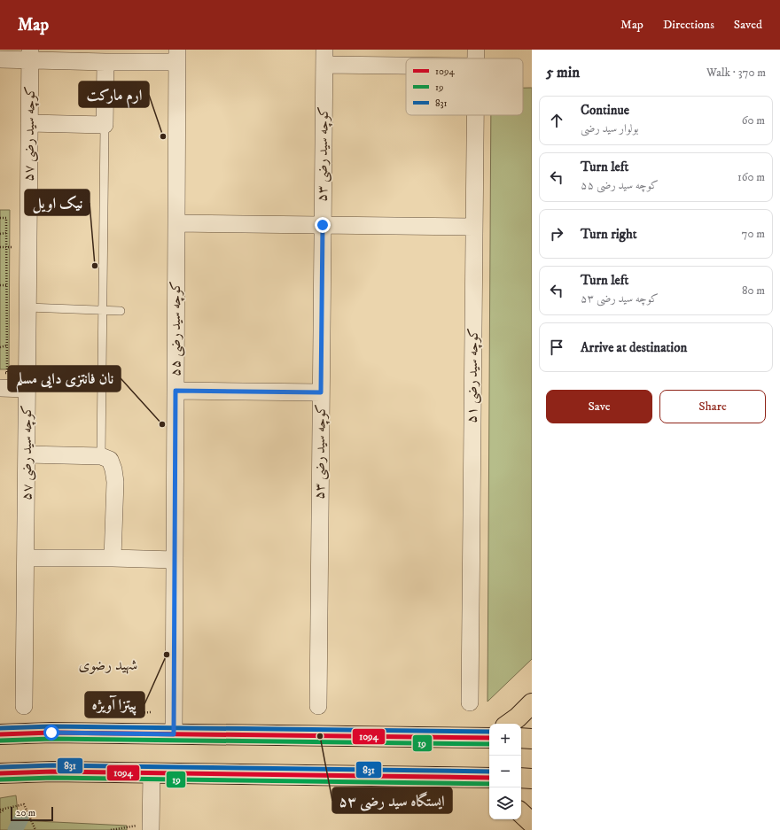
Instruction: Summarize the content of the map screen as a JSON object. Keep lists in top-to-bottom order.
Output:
{
  "streets": {
    "street": [
      "کوچه سید رضی ۵۷",
      "کوچه سید رضی ۵۳",
      "کوچه سید رضی ۵۵",
      "کوچه سید رضی ۵۱"
    ]
  },
  "districts": ["شهید رضوی"],
  "places": [
    "ارم مارکت",
    "نیک اویل",
    "نان فانتزی دایی مسلم",
    "پیتزا آویژه",
    "ایستگاه سید رضی ۵۳"
  ],
  "lines": ["transit line 831", "transit line 1094", "transit line 19"],
  "legend": ["1094", "19", "831"],
  "scale_bar": "20 m",
  "page": {
    "header": "Map",
    "nav": ["Map", "Directions", "Saved"],
    "heading": ["5 min", "Walk · 370 m"],
    "list": [
      ["Continue", "بولوار سید رضی", "60 m"],
      ["Turn left", "کوچه سید رضی ۵۵", "160 m"],
      ["Turn right", "70 m"],
      ["Turn left", "کوچه سید رضی ۵۳", "80 m"],
      "Arrive at destination"
    ],
    "buttons": ["Save", "Share"],
    "map_buttons": ["+", "−"],
    "scale": "20 m"
  }
}
